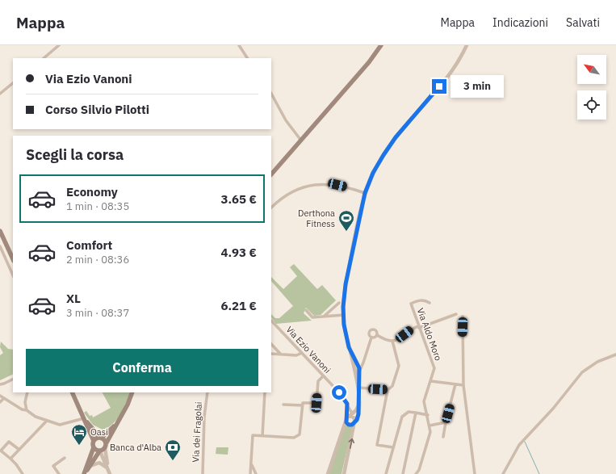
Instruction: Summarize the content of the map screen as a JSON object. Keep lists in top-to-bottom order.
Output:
{
  "streets": {
    "street": ["Via Aldo Moro", "Via Ezio Vanoni", "Via dei Fragolai"]
  },
  "places": {
    "sports": ["Derthona Fitness"],
    "hotel": ["Oasi"],
    "bank": ["Banca d'Alba"]
  },
  "north": "top left",
  "page": {
    "header": "Mappa",
    "nav": ["Mappa", "Indicazioni", "Salvati"],
    "banner": ["Via Ezio Vanoni", "Corso Silvio Pilotti"],
    "bubble": "3 min",
    "heading": "Scegli la corsa",
    "list": [
      {
        "name": "Economy",
        "note": "1 min · 08:35",
        "value": "3.65 €"
      },
      {
        "name": "Comfort",
        "note": "2 min · 08:36",
        "value": "4.93 €"
      },
      {
        "name": "XL",
        "note": "3 min · 08:37",
        "value": "6.21 €"
      }
    ],
    "buttons": "Conferma"
  }
}
